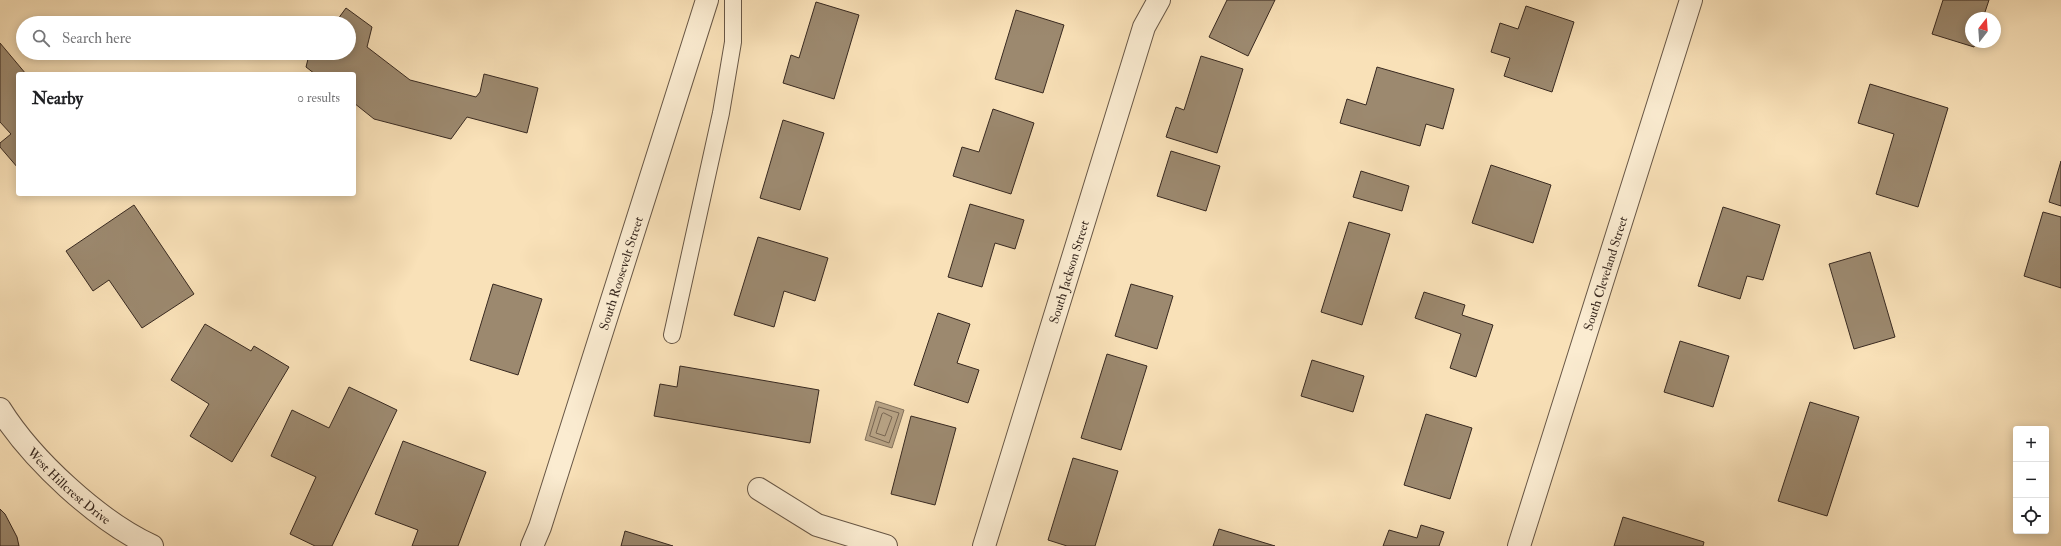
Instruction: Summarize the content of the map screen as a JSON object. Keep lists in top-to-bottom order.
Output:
{
  "streets": {
    "street": [
      "South Jackson Street",
      "South Roosevelt Street",
      "South Cleveland Street",
      "West Hillcrest Drive"
    ]
  },
  "north": "top",
  "page": {
    "search": "Search here",
    "heading": ["Nearby", "0 results"],
    "map_buttons": ["+", "−"]
  }
}
